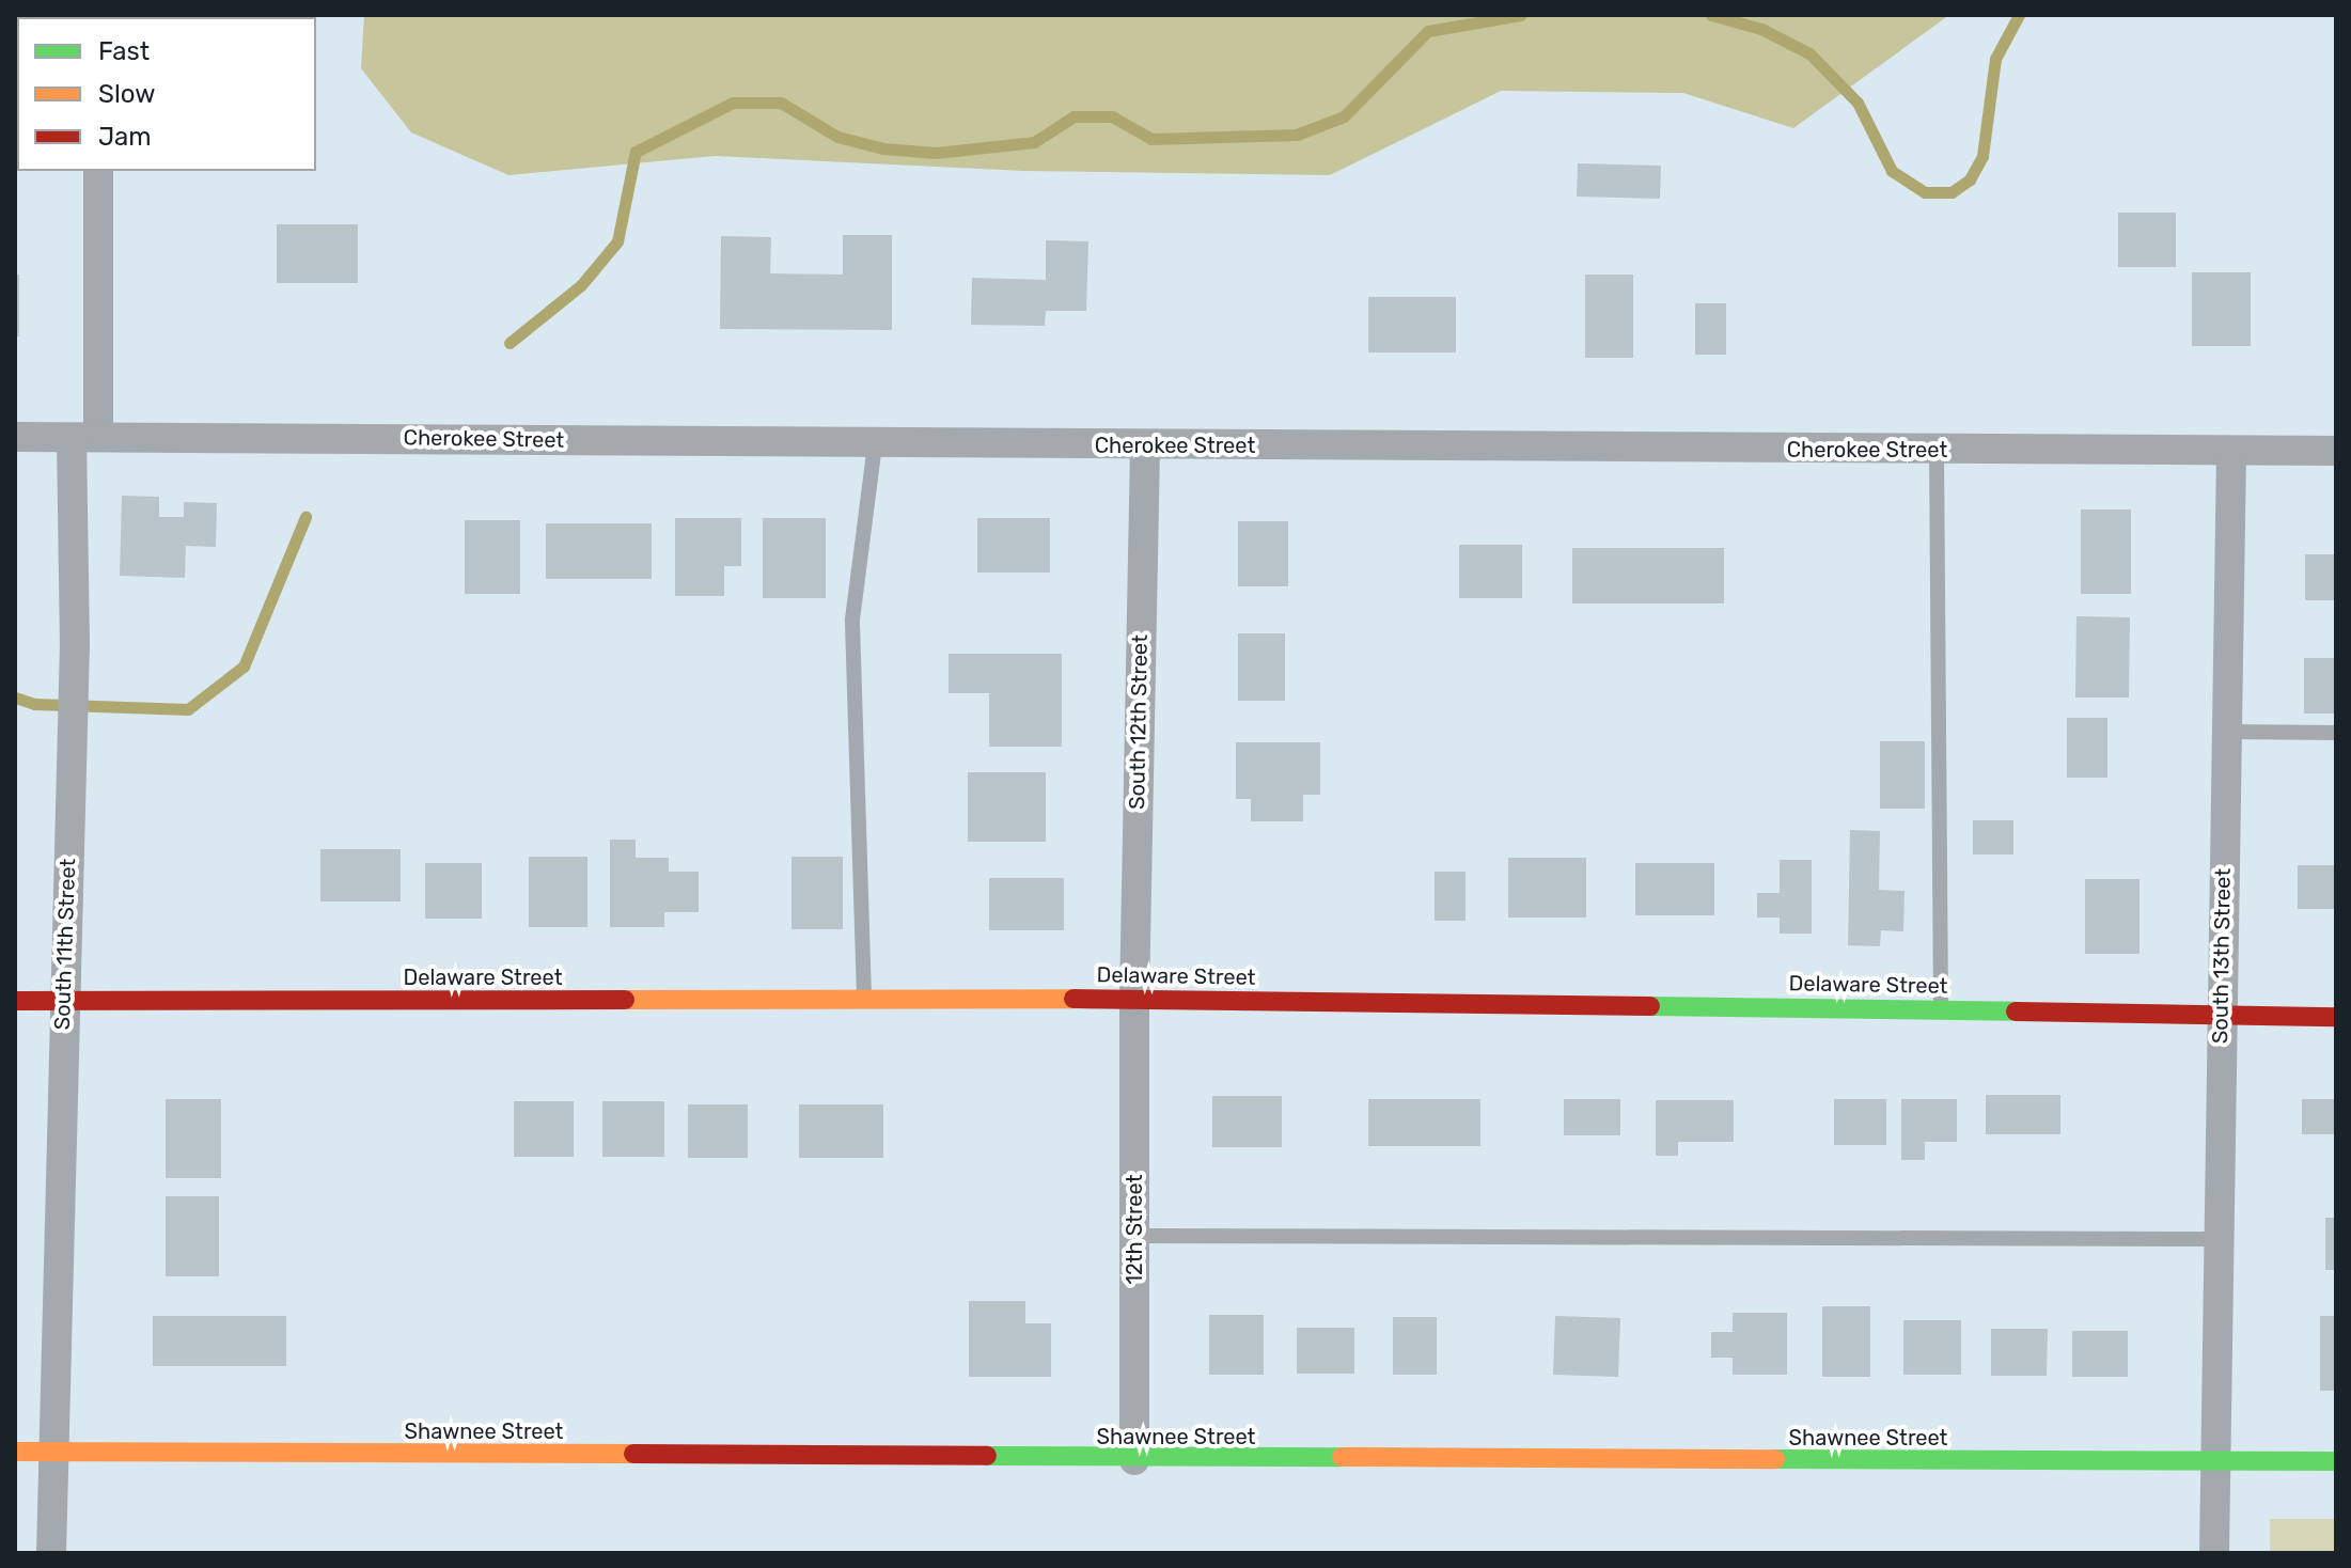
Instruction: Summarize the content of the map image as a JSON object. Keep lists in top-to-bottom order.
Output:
{
  "streets": {
    "street": [
      "Cherokee Street",
      "South 12th Street",
      "South 11th Street",
      "South 13th Street",
      "Delaware Street",
      "12th Street",
      "Shawnee Street"
    ]
  },
  "crossings": [
    ["Cherokee Street", "South 12th Street"],
    ["Cherokee Street", "South 11th Street"],
    ["Cherokee Street", "South 13th Street"],
    ["South 12th Street", "Delaware Street"],
    ["South 12th Street", "12th Street"],
    ["South 11th Street", "Delaware Street"],
    ["South 11th Street", "Shawnee Street"],
    ["South 13th Street", "Delaware Street"],
    ["South 13th Street", "Shawnee Street"],
    ["Delaware Street", "12th Street"],
    ["12th Street", "Shawnee Street"]
  ],
  "legend": ["Fast", "Slow", "Jam"]
}
